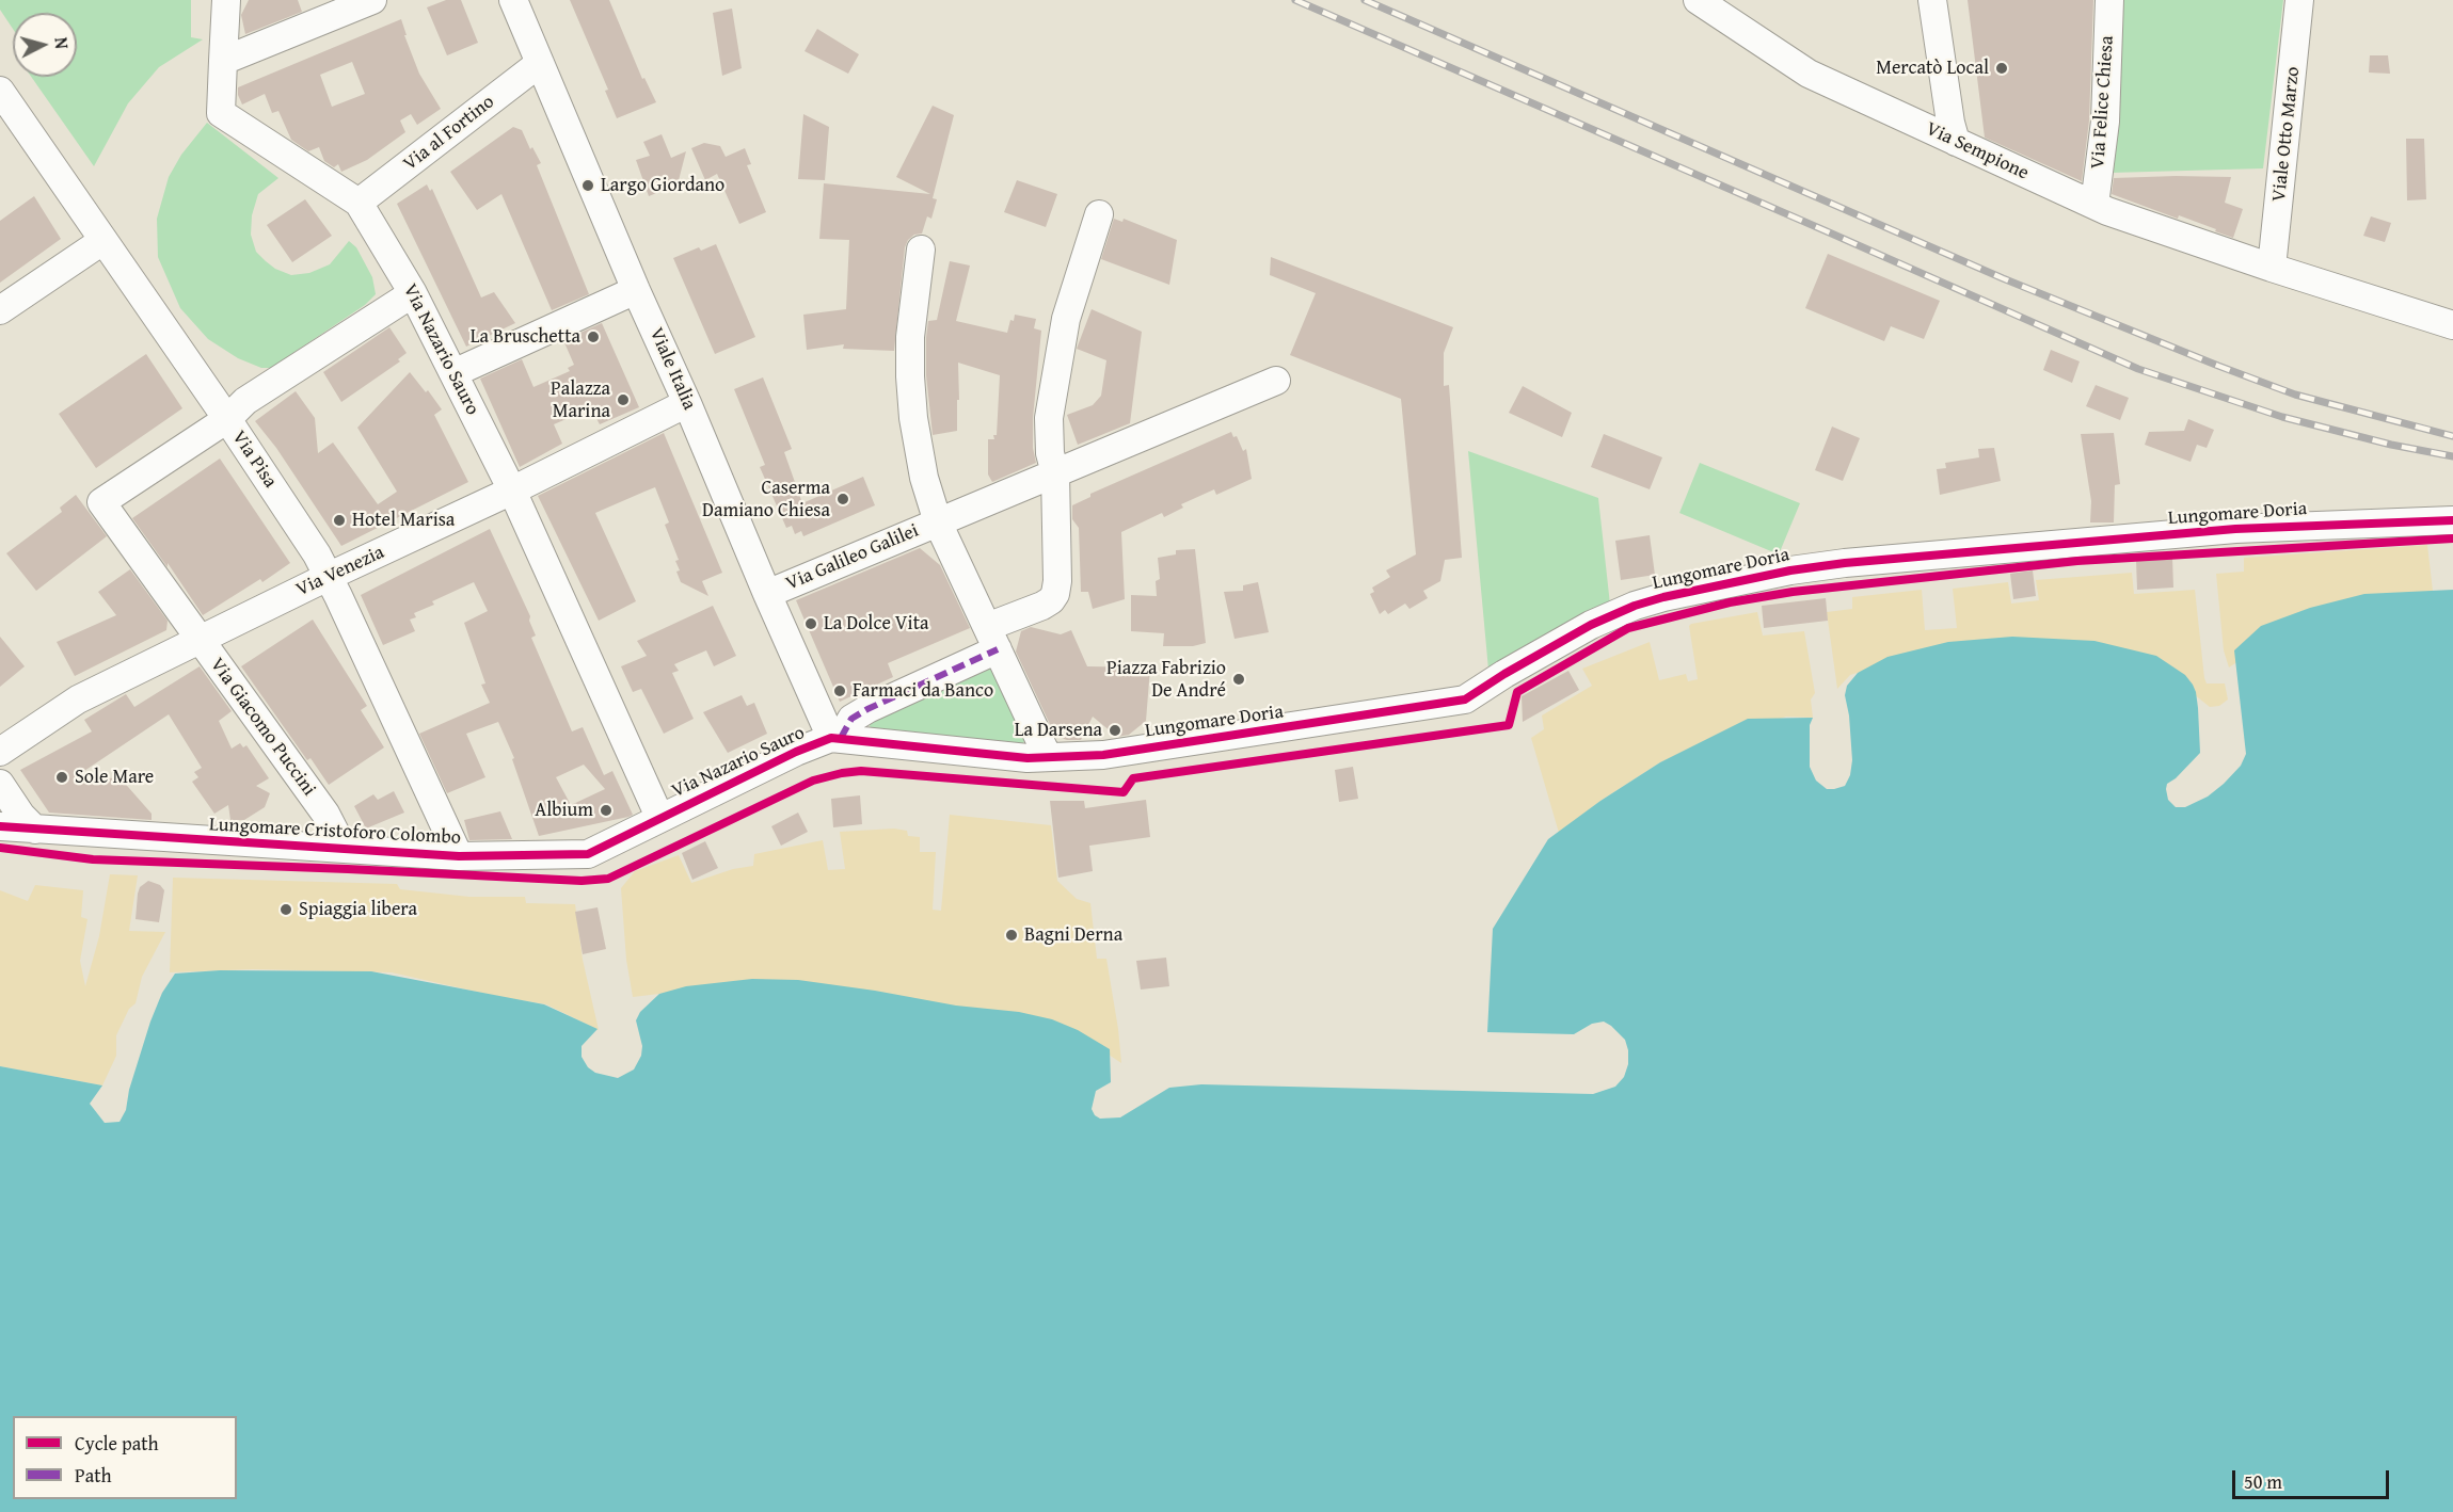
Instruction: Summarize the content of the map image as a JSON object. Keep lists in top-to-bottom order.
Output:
{
  "streets": {
    "street": [
      "Via Felice Chiesa",
      "Via al Fortino",
      "Viale Otto Marzo",
      "Via Sempione",
      "Via Nazario Sauro",
      "Viale Italia",
      "Via Pisa",
      "Lungomare Doria",
      "Via Galileo Galilei",
      "Via Venezia",
      "Via Giacomo Puccini",
      "Lungomare Cristoforo Colombo"
    ]
  },
  "crossings": [
    ["Via Felice Chiesa", "Via Sempione"],
    ["Via al Fortino", "Via Nazario Sauro"],
    ["Via al Fortino", "Viale Italia"],
    ["Viale Otto Marzo", "Via Sempione"],
    ["Via Nazario Sauro", "Viale Italia"],
    ["Via Nazario Sauro", "Lungomare Doria"],
    ["Via Nazario Sauro", "Via Venezia"],
    ["Via Nazario Sauro", "Lungomare Cristoforo Colombo"],
    ["Viale Italia", "Lungomare Doria"],
    ["Viale Italia", "Via Galileo Galilei"],
    ["Viale Italia", "Via Venezia"],
    ["Via Pisa", "Via Venezia"],
    ["Via Pisa", "Via Giacomo Puccini"],
    ["Via Pisa", "Lungomare Cristoforo Colombo"],
    ["Via Venezia", "Via Giacomo Puccini"],
    ["Via Giacomo Puccini", "Lungomare Cristoforo Colombo"]
  ],
  "places": [
    "Mercatò Local",
    "Largo Giordano",
    "La Bruschetta",
    "Palazza Marina",
    "Caserma Damiano Chiesa",
    "Hotel Marisa",
    "La Dolce Vita",
    "Piazza Fabrizio De André",
    "Farmaci da Banco",
    "La Darsena",
    "Sole Mare",
    "Albium",
    "Spiaggia libera",
    "Bagni Derna"
  ],
  "legend": ["Cycle path", "Path"],
  "scale_bar": "50 m",
  "north": "right"
}
